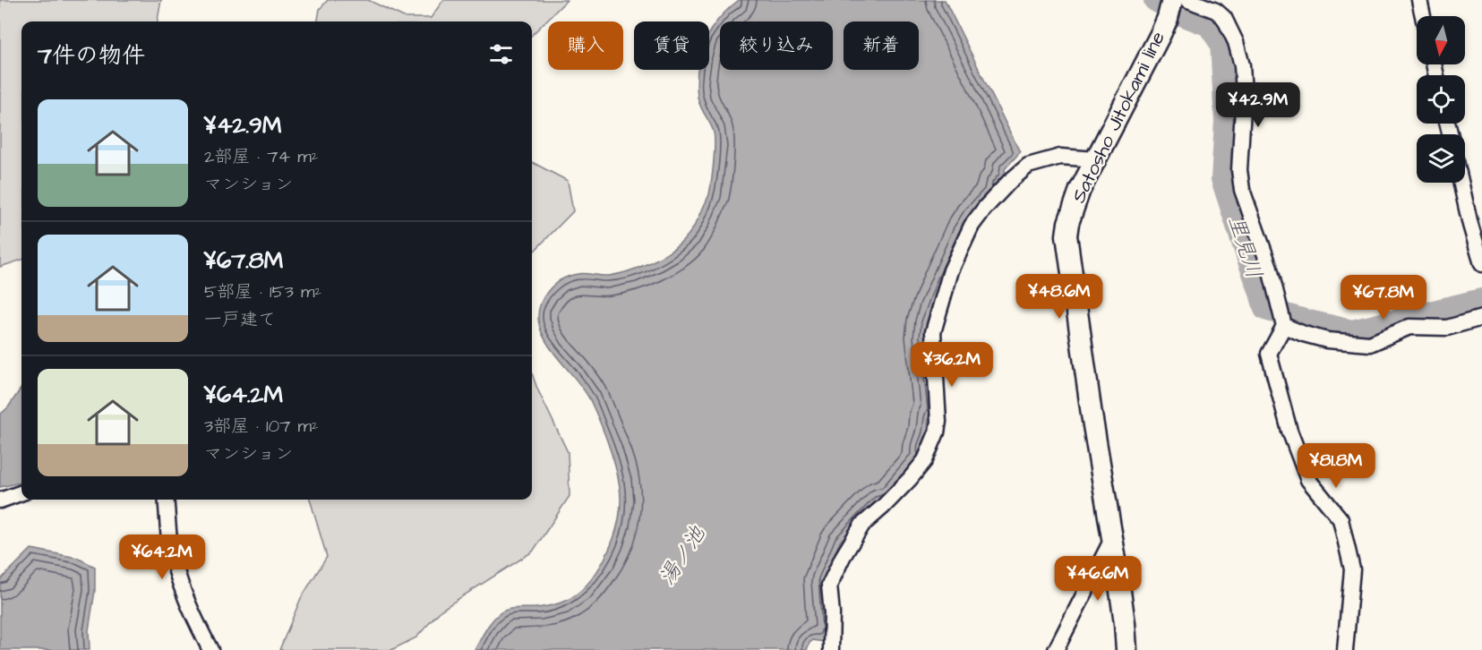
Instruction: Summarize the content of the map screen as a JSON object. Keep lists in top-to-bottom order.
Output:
{
  "streets": {
    "main road": ["Satosho Jitokami line"]
  },
  "water": ["里見川", "湯ノ池"],
  "north": "bottom",
  "page": {
    "chip": [
      "購入",
      "賃貸",
      "絞り込み",
      "新着"
    ],
    "heading": "7件の物件",
    "price": [
      "¥42.9M",
      "¥48.6M",
      "¥67.8M",
      "¥36.2M",
      "¥81.8M",
      "¥64.2M",
      "¥46.6M"
    ],
    "list": [
      {
        "name": "¥42.9M",
        "note": "2部屋 · 74 m² · マンション"
      },
      {
        "name": "¥67.8M",
        "note": "5部屋 · 153 m² · 一戸建て"
      },
      {
        "name": "¥64.2M",
        "note": "3部屋 · 107 m² · マンション"
      }
    ]
  }
}
